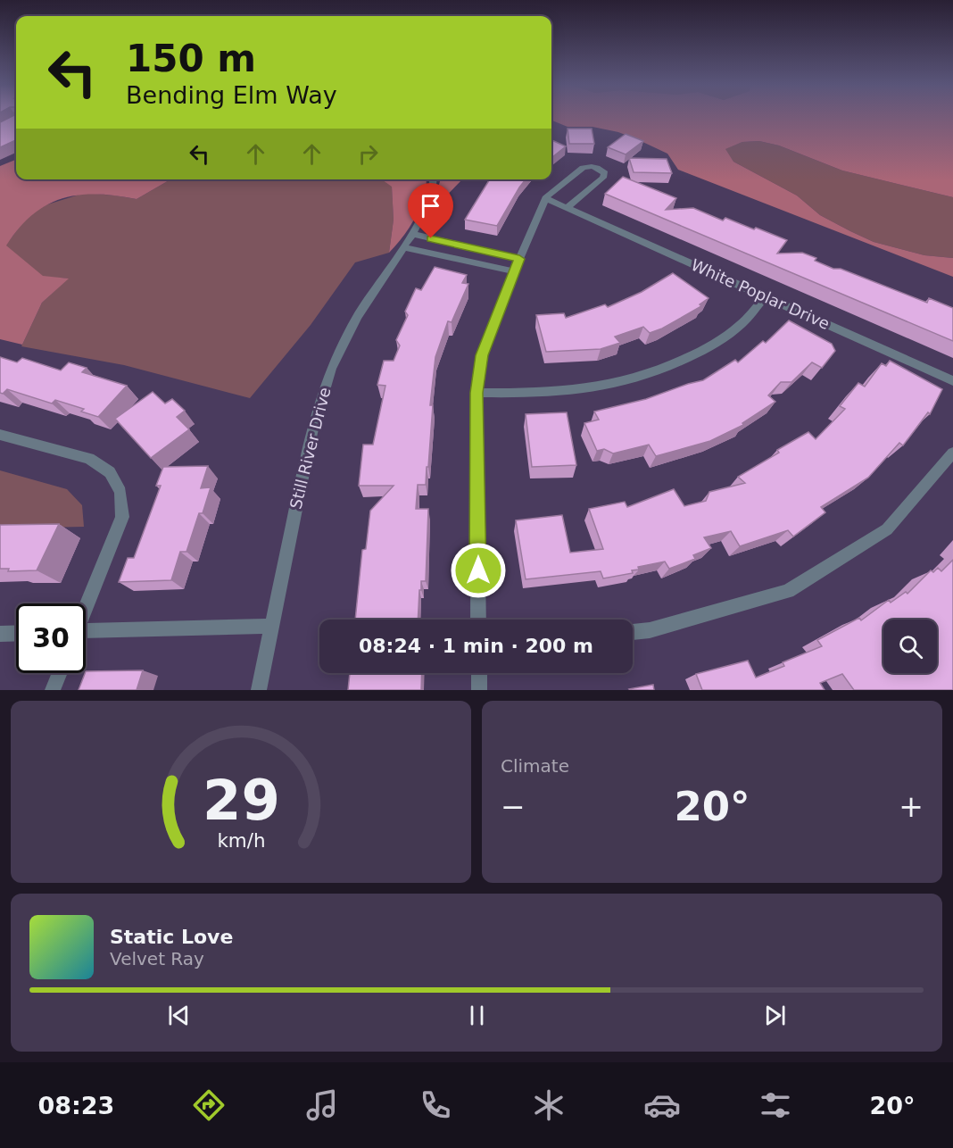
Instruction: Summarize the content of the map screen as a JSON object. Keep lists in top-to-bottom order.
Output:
{
  "streets": {
    "street": ["White Poplar Drive", "Still River Drive"]
  },
  "page": {
    "turn": ["150 m", "Bending Elm Way"],
    "limit": "30",
    "trip": "08:24 · 1 min · 200 m",
    "tile": "Climate",
    "heat": ["−", "20°", "+"],
    "song": ["Static Love", "Velvet Ray"],
    "tabs": ["08:23", "20°"],
    "gauge": ["29", "km/h"]
  }
}
